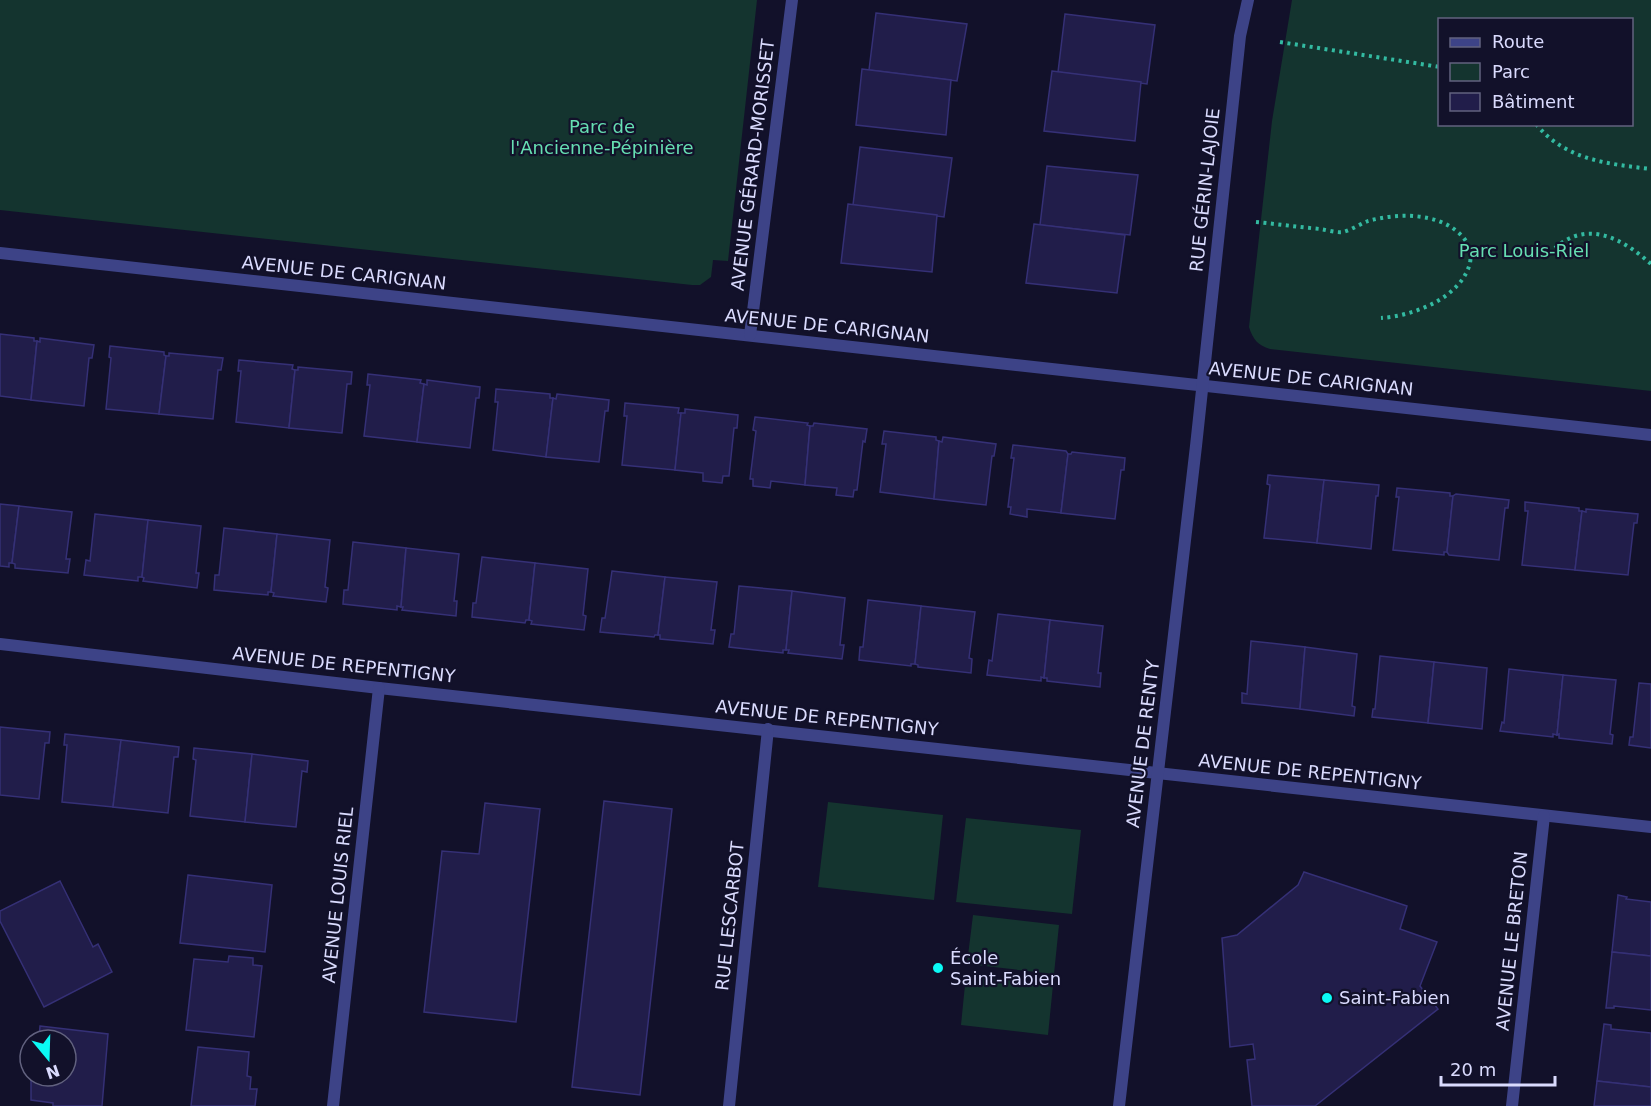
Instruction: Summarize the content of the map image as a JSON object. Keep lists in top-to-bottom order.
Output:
{
  "streets": {
    "street": [
      "AVENUE GÉRARD-MORISSET",
      "RUE GÉRIN-LAJOIE",
      "AVENUE DE CARIGNAN",
      "AVENUE DE REPENTIGNY",
      "AVENUE DE RENTY",
      "AVENUE LOUIS RIEL",
      "RUE LESCARBOT",
      "AVENUE LE BRETON"
    ]
  },
  "crossings": [
    ["AVENUE GÉRARD-MORISSET", "AVENUE DE CARIGNAN"],
    ["RUE GÉRIN-LAJOIE", "AVENUE DE CARIGNAN"],
    ["RUE GÉRIN-LAJOIE", "AVENUE DE RENTY"],
    ["AVENUE DE CARIGNAN", "AVENUE DE RENTY"],
    ["AVENUE DE REPENTIGNY", "AVENUE DE RENTY"],
    ["AVENUE DE REPENTIGNY", "AVENUE LOUIS RIEL"],
    ["AVENUE DE REPENTIGNY", "RUE LESCARBOT"],
    ["AVENUE DE REPENTIGNY", "AVENUE LE BRETON"]
  ],
  "parks": ["Parc de l'Ancienne-Pépinière", "Parc Louis-Riel"],
  "places": ["École Saint-Fabien", "Saint-Fabien"],
  "legend": ["Route", "Parc", "Bâtiment"],
  "scale_bar": "20 m",
  "north": "bottom"
}
